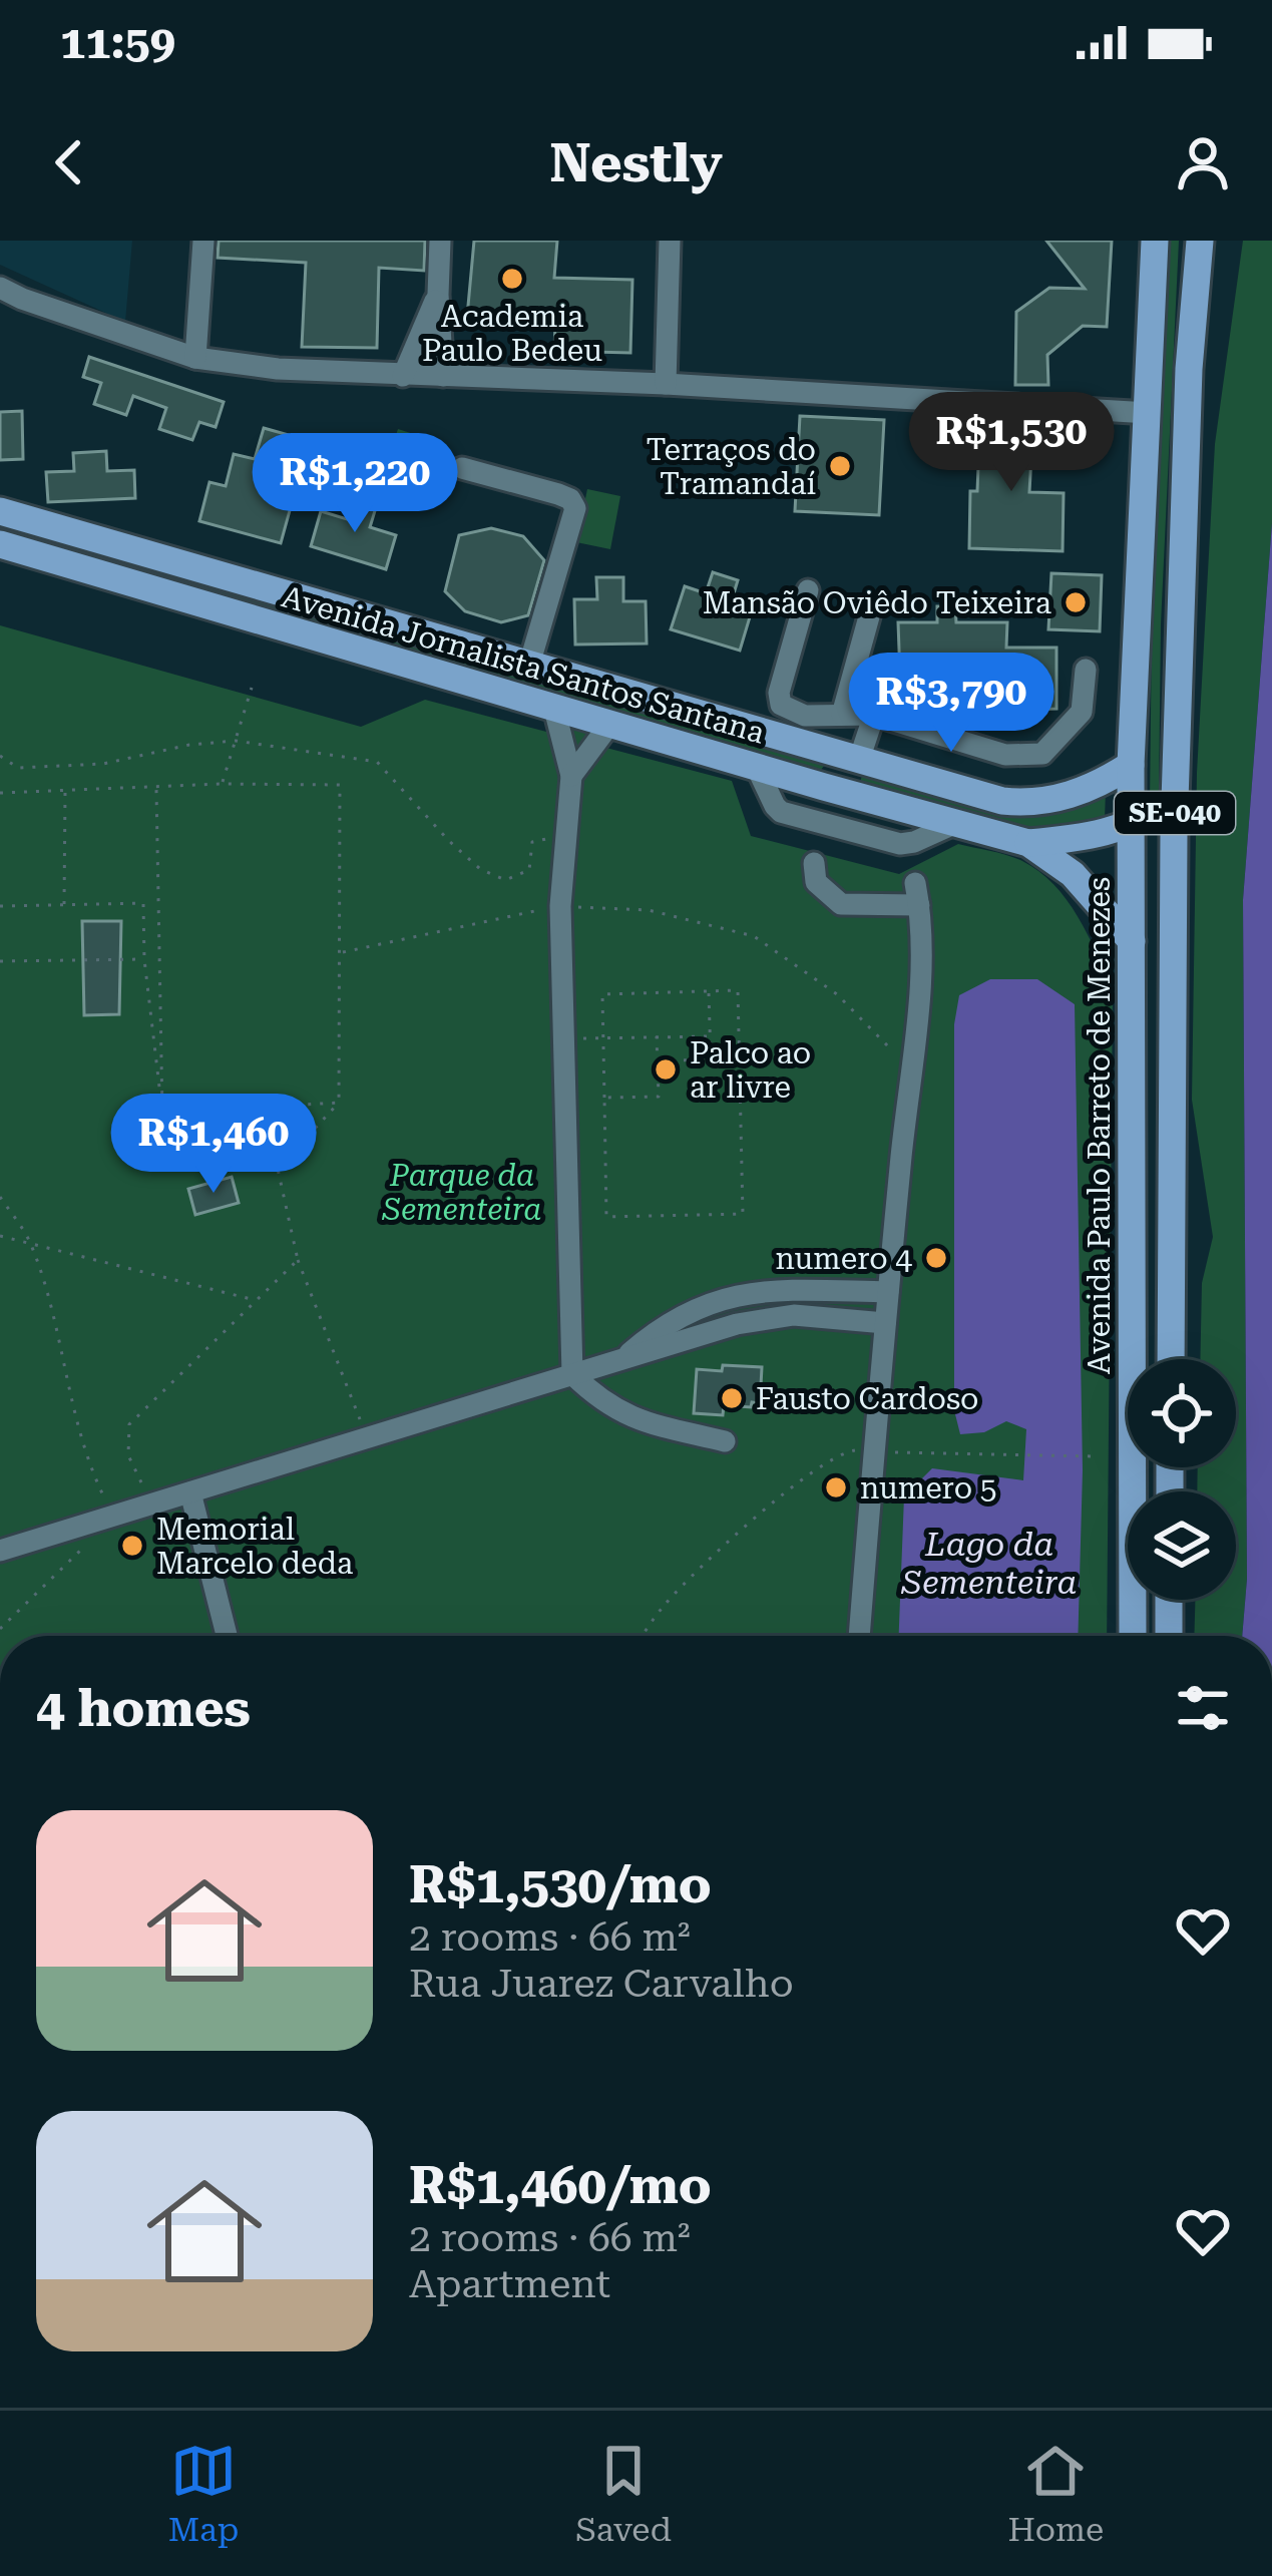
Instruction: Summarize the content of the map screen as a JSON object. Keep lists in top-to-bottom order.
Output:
{
  "streets": {
    "main road": ["Avenida Jornalista Santos Santana", "SE-040", "Avenida Paulo Barreto de Menezes"]
  },
  "crossings": [
    ["Avenida Jornalista Santos Santana", "Avenida Paulo Barreto de Menezes"]
  ],
  "water": ["Lago da Sementeira"],
  "parks": ["Parque da Sementeira"],
  "places": [
    "Academia Paulo Bedeu",
    "Terraços do Tramandaí",
    "Mansão Oviêdo Teixeira",
    "Palco ao ar livre",
    "numero 4",
    "Fausto Cardoso",
    "numero 5",
    "Memorial Marcelo deda"
  ],
  "page": {
    "status": "11:59",
    "header": "Nestly",
    "price": [
      "R$1,530",
      "R$1,220",
      "R$3,790",
      "R$1,460"
    ],
    "heading": "4 homes",
    "list": [
      {
        "name": "R$1,530/mo",
        "note": "2 rooms · 66 m² · Rua Juarez Carvalho"
      },
      {
        "name": "R$1,460/mo",
        "note": "2 rooms · 66 m² · Apartment"
      }
    ],
    "tabs": ["Map", "Saved", "Home"]
  }
}
